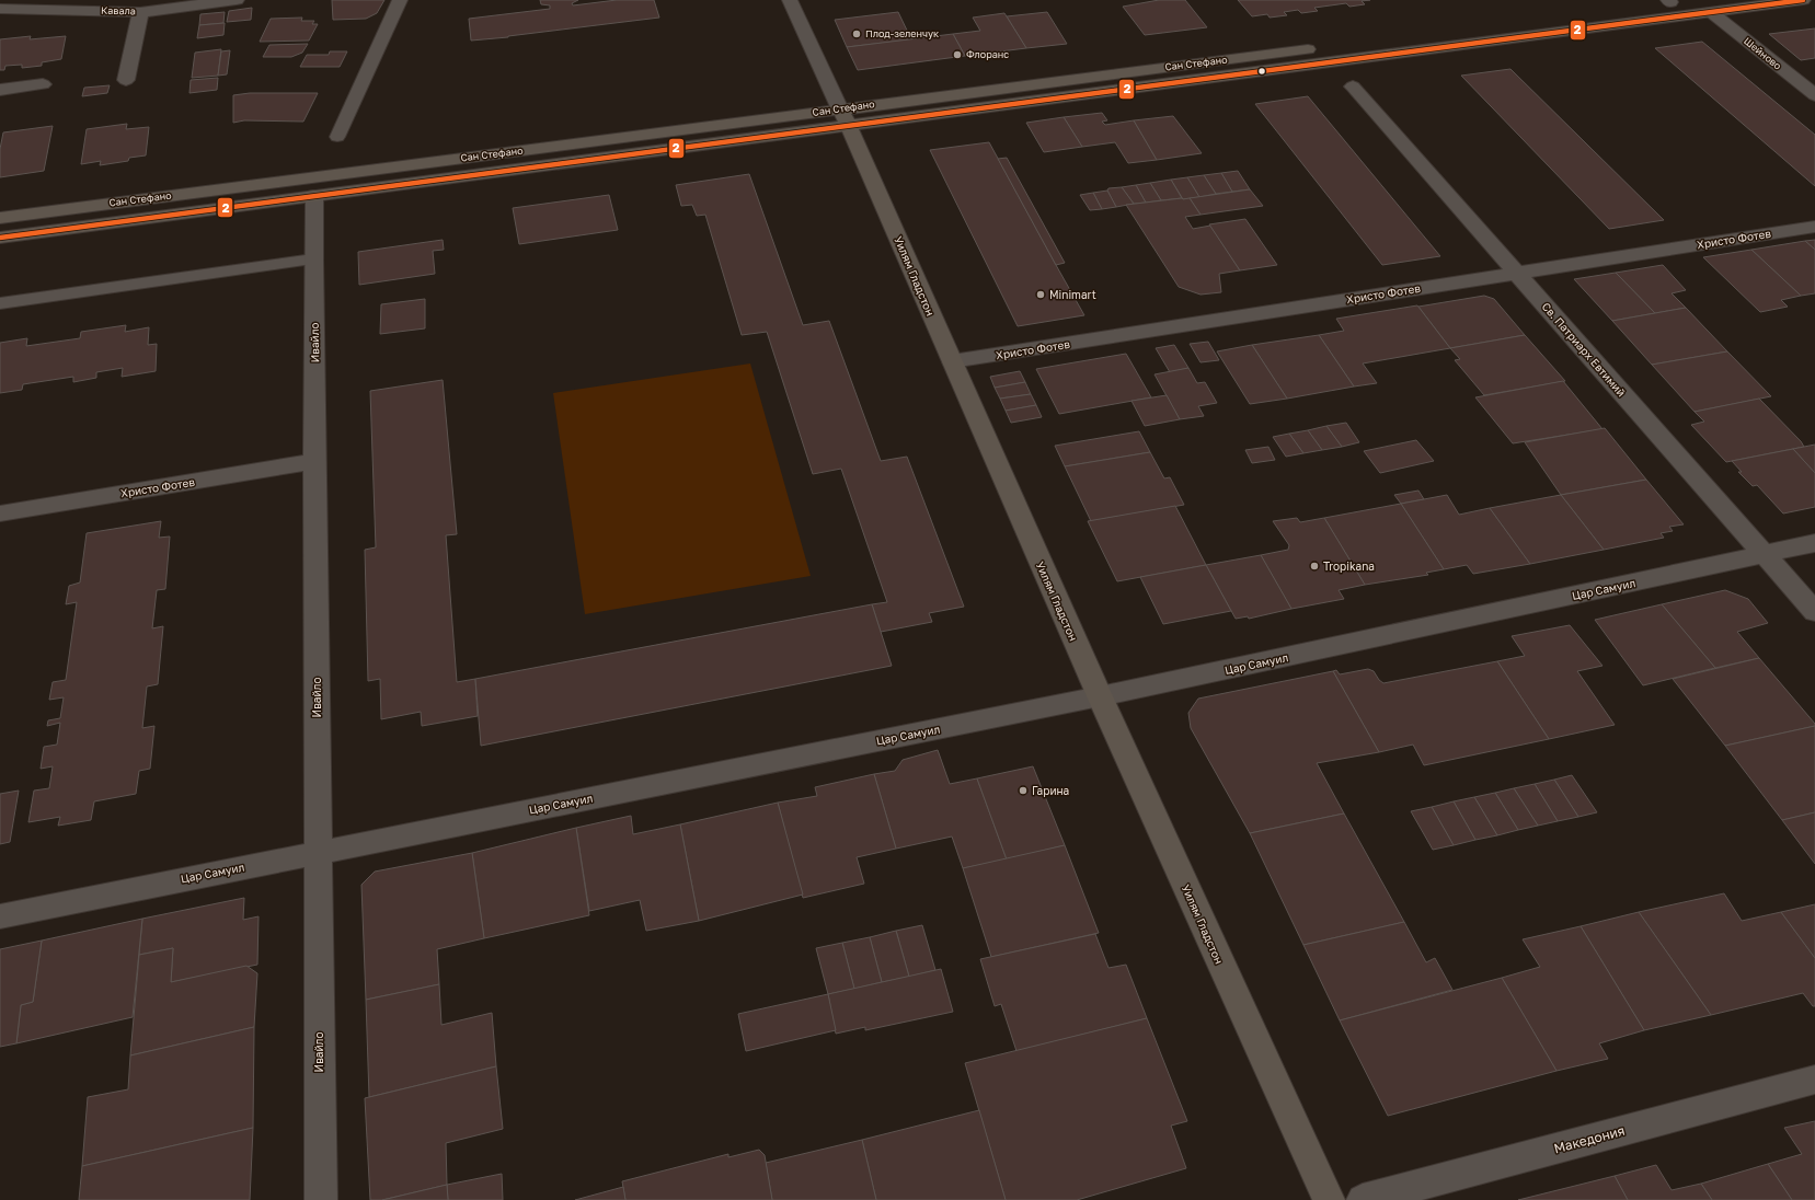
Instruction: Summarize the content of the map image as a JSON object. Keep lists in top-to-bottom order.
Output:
{
  "streets": {
    "main road": ["Сан Стефано", "Уилям Гладстон"],
    "street": [
      "Кавала",
      "Шейново",
      "Христо Фотев",
      "Ивайло",
      "Св. Патриарх Евтимий",
      "Цар Самуил",
      "Македония"
    ]
  },
  "crossings": [
    ["Шейново", "Сан Стефано"],
    ["Сан Стефано", "Уилям Гладстон"],
    ["Сан Стефано", "Ивайло"],
    ["Христо Фотев", "Уилям Гладстон"],
    ["Христо Фотев", "Ивайло"],
    ["Христо Фотев", "Св. Патриарх Евтимий"],
    ["Уилям Гладстон", "Цар Самуил"],
    ["Ивайло", "Цар Самуил"],
    ["Св. Патриарх Евтимий", "Цар Самуил"]
  ],
  "places": [
    "Плод-зеленчук",
    "Флоранс",
    "Minimart",
    "Tropikana",
    "Гарина"
  ],
  "lines": ["transit line 2"]
}
